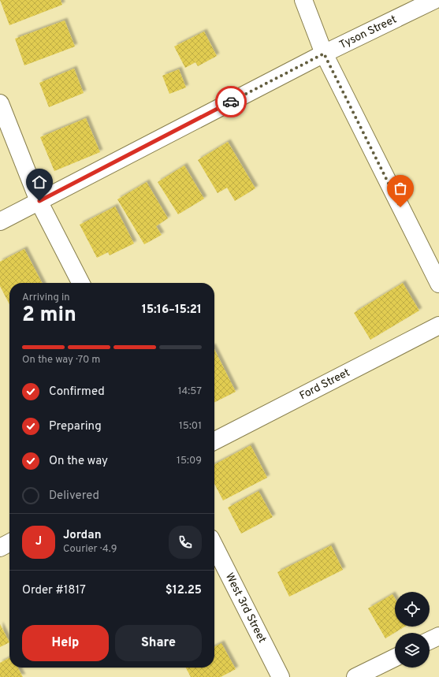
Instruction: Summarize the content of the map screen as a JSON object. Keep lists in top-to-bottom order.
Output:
{
  "streets": {
    "street": ["Tyson Street", "Ford Street", "West 3rd Street"]
  },
  "page": {
    "heading": ["2 min", "Arriving in", "15:16–15:21"],
    "panel": [
      "Jordan",
      "Courier · 4.9",
      "Order #1817",
      "$12.25"
    ],
    "bar": "On the way · 70 m",
    "list": [
      ["Confirmed", "14:57"],
      ["Preparing", "15:01"],
      ["On the way", "15:09"],
      "Delivered"
    ],
    "round": "J",
    "buttons": ["Help", "Share"]
  }
}
